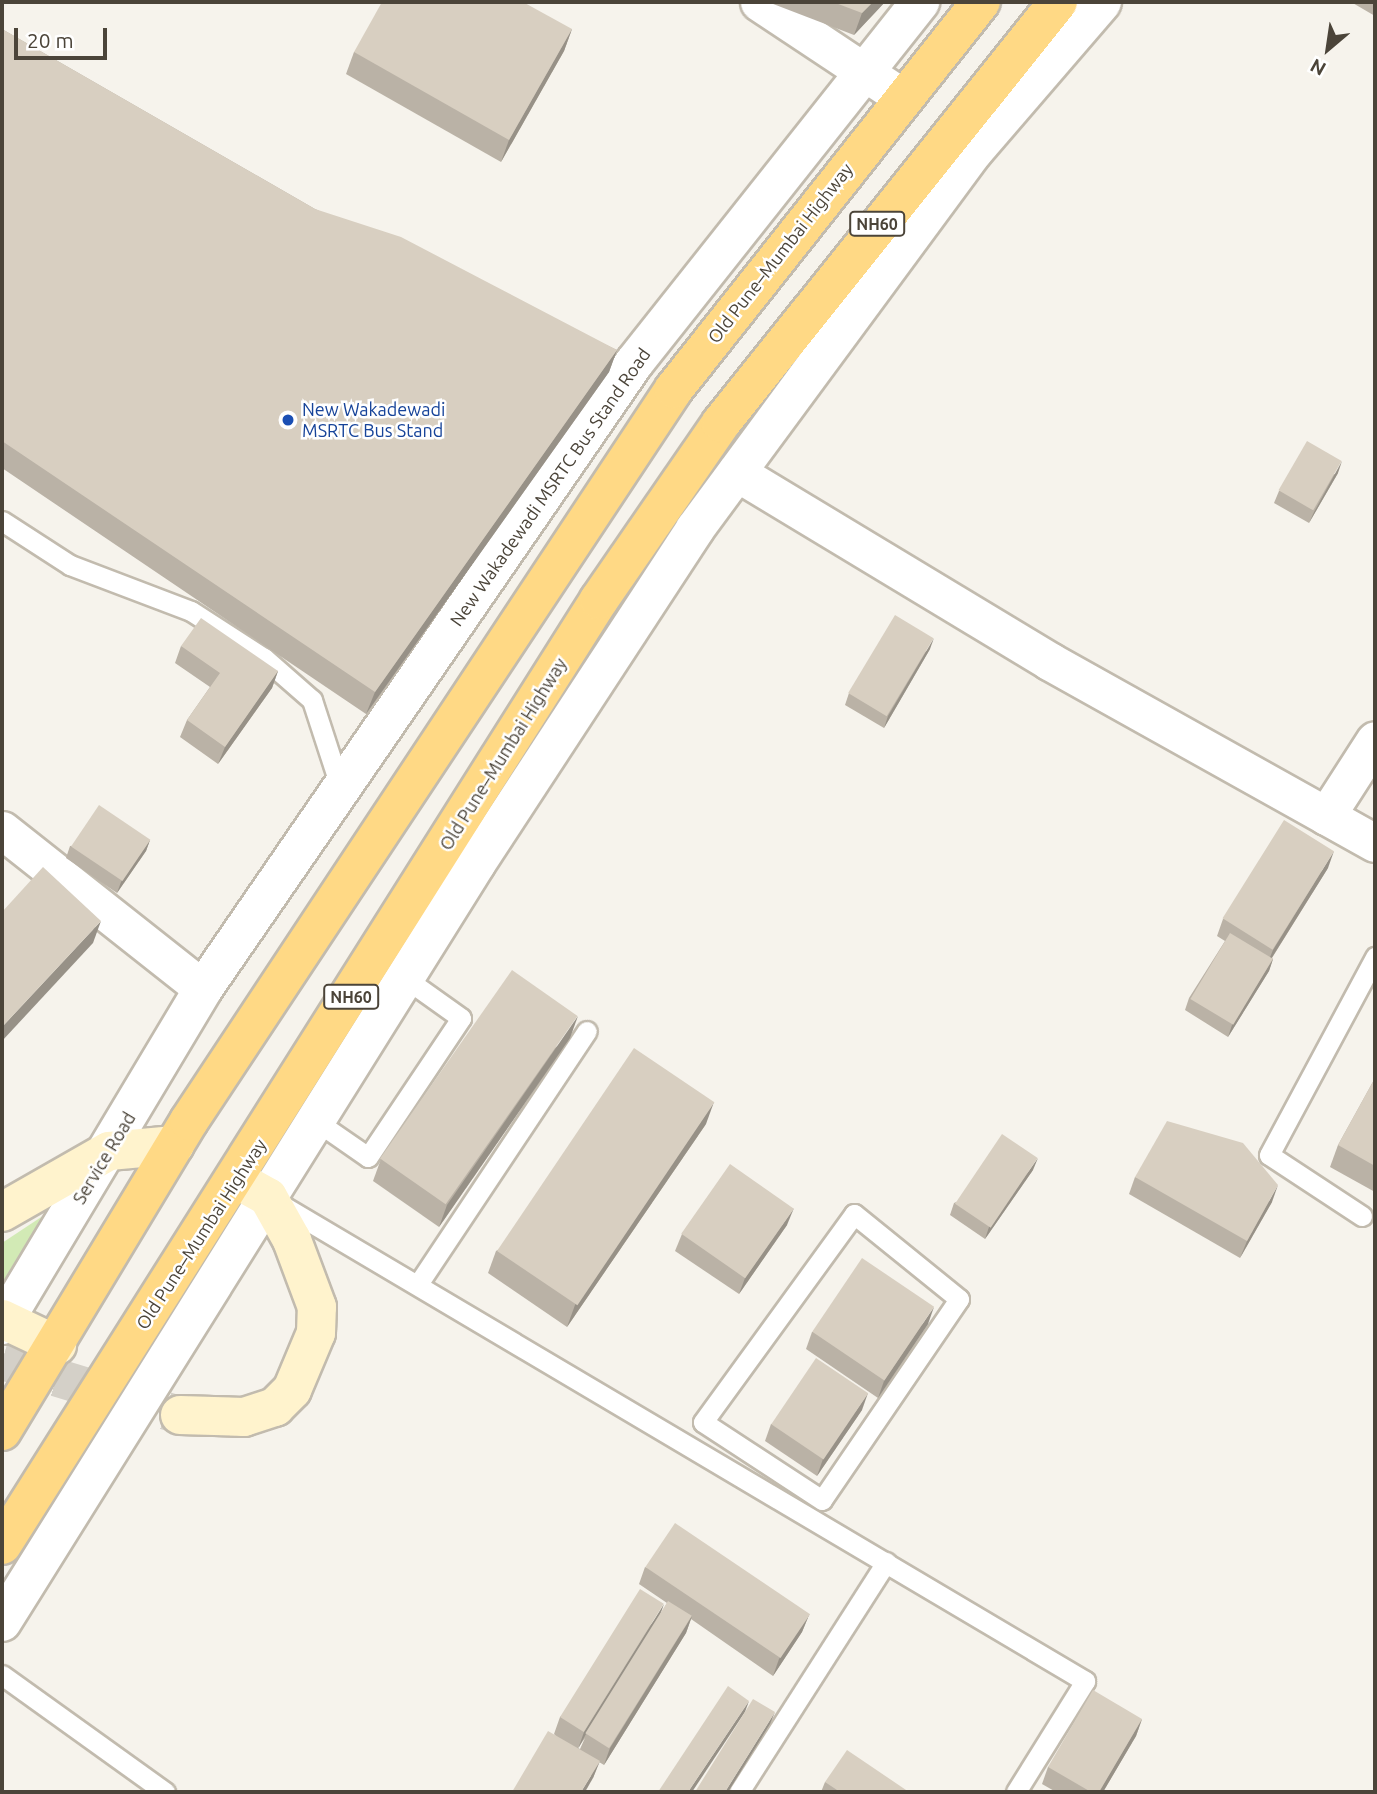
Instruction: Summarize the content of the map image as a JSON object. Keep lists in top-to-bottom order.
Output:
{
  "streets": {
    "highway": ["NH60", "Old Pune–Mumbai Highway"],
    "street": ["New Wakadewadi MSRTC Bus Stand Road", "Service Road"]
  },
  "crossings": [
    ["New Wakadewadi MSRTC Bus Stand Road", "Service Road"]
  ],
  "places": ["New Wakadewadi MSRTC Bus Stand"],
  "scale_bar": "20 m",
  "north": "bottom left"
}
